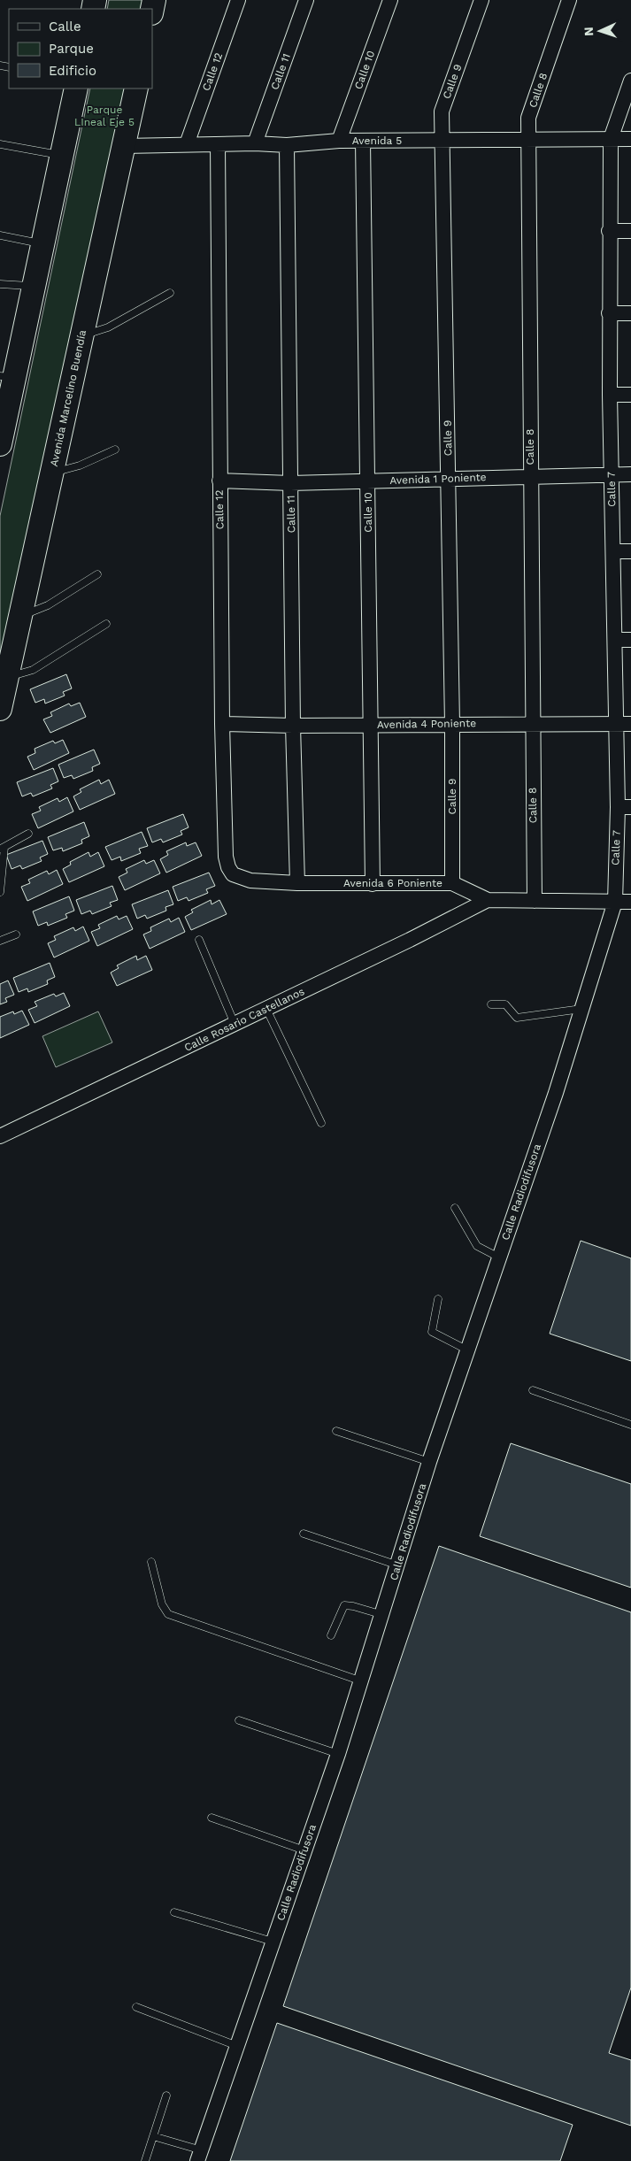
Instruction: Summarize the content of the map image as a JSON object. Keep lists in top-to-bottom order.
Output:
{
  "streets": {
    "main road": ["Avenida Marcelino Buendía"],
    "street": [
      "Calle 10",
      "Calle 12",
      "Calle 11",
      "Calle 9",
      "Calle 8",
      "Avenida 5",
      "Avenida 1 Poniente",
      "Calle 7",
      "Avenida 4 Poniente",
      "Avenida 6 Poniente",
      "Calle Rosario Castellanos",
      "Calle Radiodifusora"
    ]
  },
  "crossings": [
    ["Calle 10", "Avenida 5"],
    ["Calle 10", "Avenida 1 Poniente"],
    ["Calle 10", "Avenida 4 Poniente"],
    ["Calle 10", "Avenida 6 Poniente"],
    ["Calle 12", "Avenida 5"],
    ["Calle 12", "Avenida 1 Poniente"],
    ["Calle 12", "Avenida 4 Poniente"],
    ["Calle 12", "Avenida 6 Poniente"],
    ["Calle 11", "Avenida 5"],
    ["Calle 11", "Avenida 1 Poniente"],
    ["Calle 11", "Avenida 4 Poniente"],
    ["Calle 11", "Avenida 6 Poniente"],
    ["Calle 9", "Avenida 5"],
    ["Calle 9", "Avenida 1 Poniente"],
    ["Calle 9", "Avenida 4 Poniente"],
    ["Calle 9", "Avenida 6 Poniente"],
    ["Calle 8", "Avenida 5"],
    ["Calle 8", "Avenida 1 Poniente"],
    ["Calle 8", "Avenida 4 Poniente"],
    ["Calle 8", "Avenida 6 Poniente"],
    ["Avenida 5", "Avenida Marcelino Buendía"],
    ["Avenida 5", "Calle 7"],
    ["Avenida 1 Poniente", "Calle 7"],
    ["Calle 7", "Avenida 4 Poniente"],
    ["Calle 7", "Avenida 6 Poniente"],
    ["Calle 7", "Calle Radiodifusora"],
    ["Avenida 6 Poniente", "Calle Rosario Castellanos"],
    ["Avenida 6 Poniente", "Calle Radiodifusora"]
  ],
  "parks": ["Parque LIneal Eje 5"],
  "legend": ["Calle", "Parque", "Edificio"],
  "north": "left"
}
